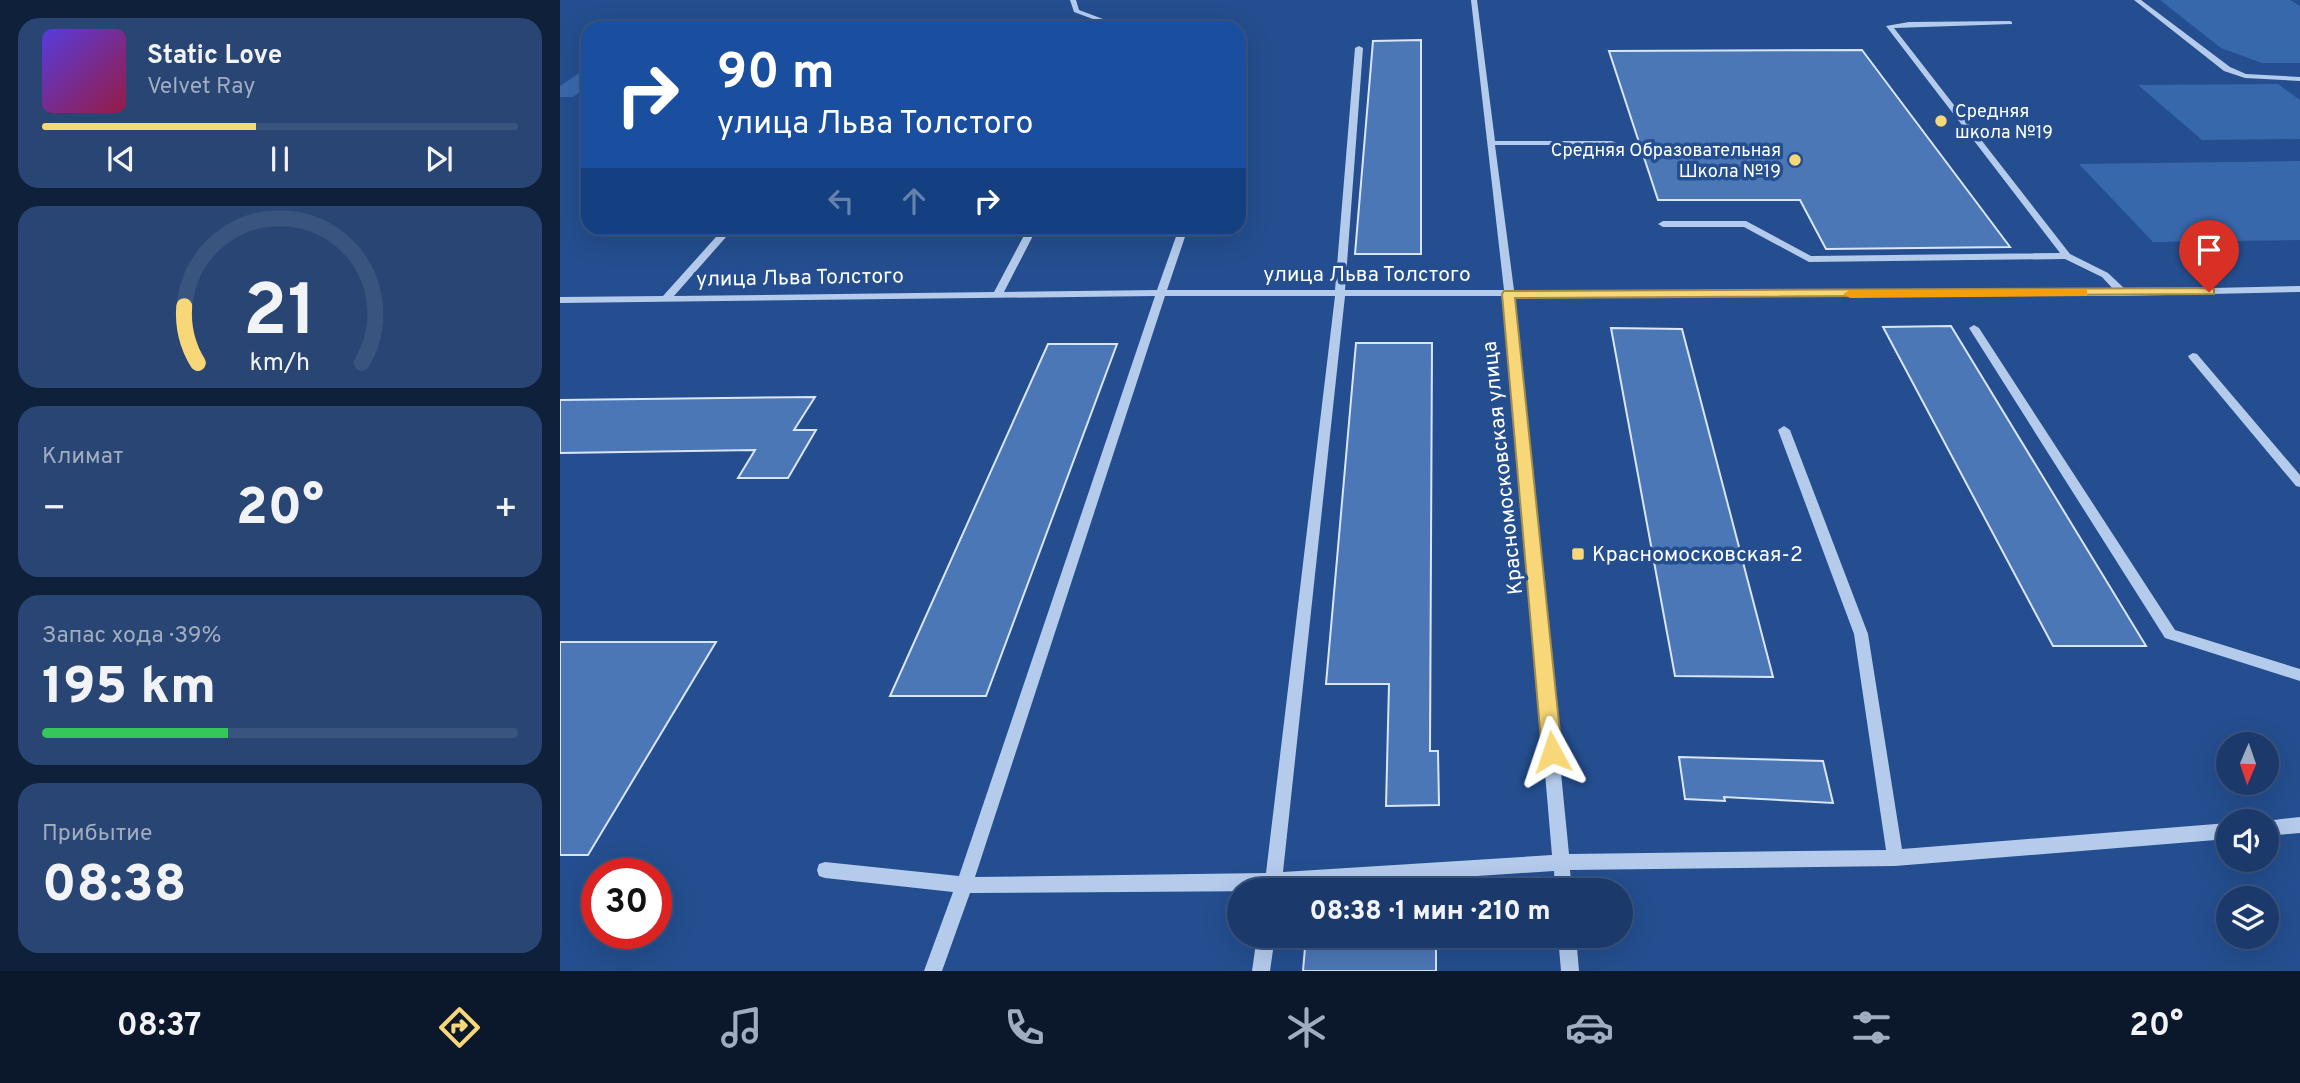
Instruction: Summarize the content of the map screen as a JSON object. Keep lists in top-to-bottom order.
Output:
{
  "streets": {
    "street": ["улица Льва Толстого", "Красномосковская улица"]
  },
  "crossings": [
    ["улица Льва Толстого", "Красномосковская улица"]
  ],
  "places": {
    "other": ["Средняя школа №19", "Средняя Образовательная Школа №19"],
    "transit": ["Красномосковская-2"]
  },
  "north": "bottom",
  "page": {
    "turn": ["90 m", "улица Льва Толстого"],
    "song": ["Static Love", "Velvet Ray"],
    "tile": [
      "Климат",
      ["Запас хода · 39%", "195 km"],
      ["Прибытие", "08:38"]
    ],
    "heat": ["−", "20°", "+"],
    "limit": "30",
    "trip": "08:38 · 1 мин · 210 m",
    "tabs": ["08:37", "20°"],
    "gauge": ["21", "km/h"]
  }
}
